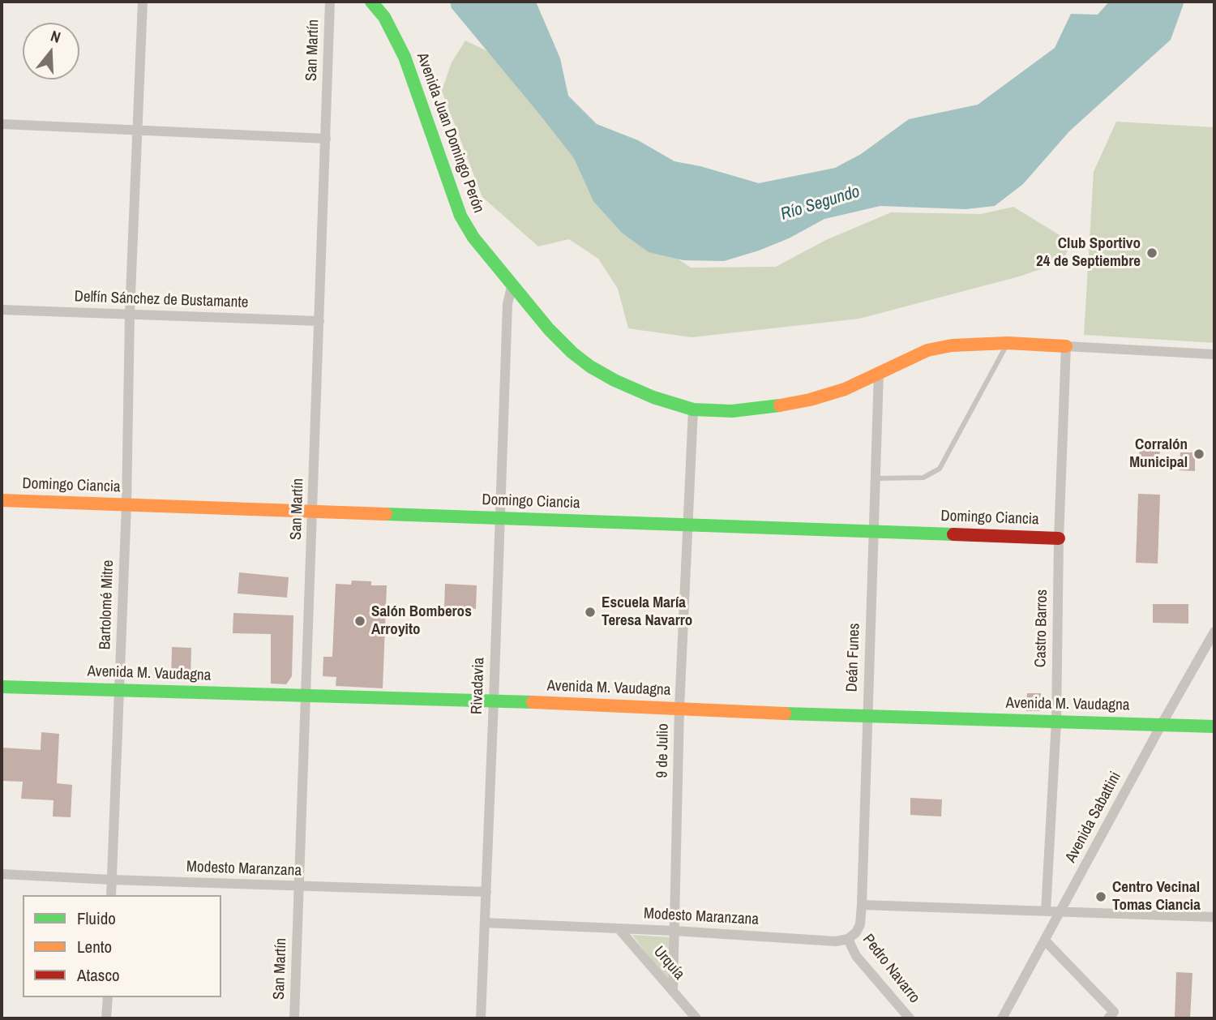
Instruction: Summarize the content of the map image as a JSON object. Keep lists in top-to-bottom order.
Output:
{
  "streets": {
    "main road": ["Avenida Juan Domingo Perón", "Domingo Ciancia", "Avenida M. Vaudagna"],
    "street": [
      "San Martín",
      "Delfín Sánchez de Bustamante",
      "Bartolomé Mitre",
      "Castro Barros",
      "Deán Funes",
      "Rivadavia",
      "9 de Julio",
      "Avenida Sabattini",
      "Modesto Maranzana",
      "Urquía",
      "Pedro Navarro"
    ]
  },
  "crossings": [
    ["San Martín", "Delfín Sánchez de Bustamante"],
    ["San Martín", "Domingo Ciancia"],
    ["San Martín", "Avenida M. Vaudagna"],
    ["San Martín", "Modesto Maranzana"],
    ["Avenida Juan Domingo Perón", "Castro Barros"],
    ["Avenida Juan Domingo Perón", "Deán Funes"],
    ["Avenida Juan Domingo Perón", "Rivadavia"],
    ["Avenida Juan Domingo Perón", "9 de Julio"],
    ["Delfín Sánchez de Bustamante", "Bartolomé Mitre"],
    ["Domingo Ciancia", "Bartolomé Mitre"],
    ["Domingo Ciancia", "Castro Barros"],
    ["Domingo Ciancia", "Deán Funes"],
    ["Domingo Ciancia", "Rivadavia"],
    ["Domingo Ciancia", "9 de Julio"],
    ["Bartolomé Mitre", "Avenida M. Vaudagna"],
    ["Bartolomé Mitre", "Modesto Maranzana"],
    ["Castro Barros", "Avenida M. Vaudagna"],
    ["Deán Funes", "Avenida M. Vaudagna"],
    ["Deán Funes", "Modesto Maranzana"],
    ["Deán Funes", "Pedro Navarro"],
    ["Avenida M. Vaudagna", "Rivadavia"],
    ["Avenida M. Vaudagna", "9 de Julio"],
    ["Avenida M. Vaudagna", "Avenida Sabattini"],
    ["Rivadavia", "Modesto Maranzana"],
    ["9 de Julio", "Modesto Maranzana"],
    ["9 de Julio", "Urquía"],
    ["Modesto Maranzana", "Urquía"],
    ["Modesto Maranzana", "Pedro Navarro"]
  ],
  "water": ["Río Segundo"],
  "places": [
    "Club Sportivo 24 de Septiembre",
    "Corralón Municipal",
    "Escuela María Teresa Navarro",
    "Salón Bomberos Arroyito",
    "Centro Vecinal Tomas Ciancia"
  ],
  "legend": ["Fluido", "Lento", "Atasco"],
  "north": "top"
}
